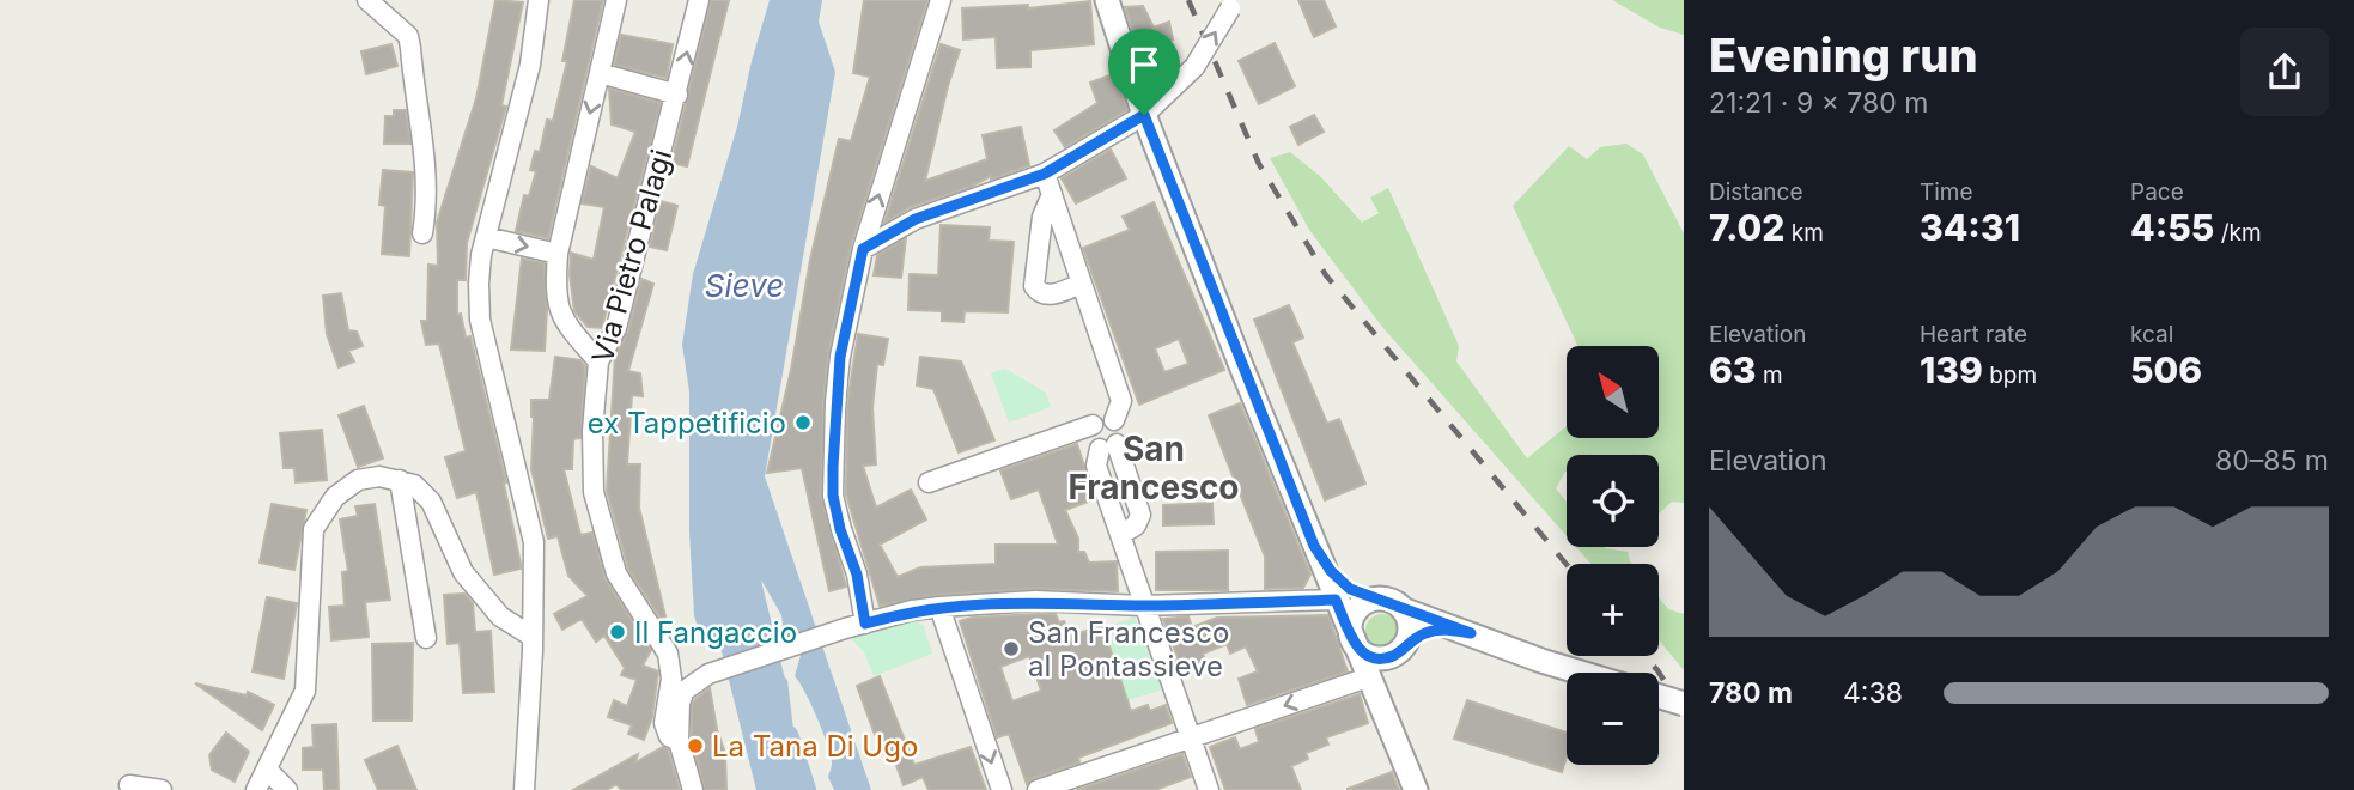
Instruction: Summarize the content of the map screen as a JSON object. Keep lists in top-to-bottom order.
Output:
{
  "streets": {
    "street": ["Via Pietro Palagi"]
  },
  "districts": ["San Francesco"],
  "water": ["Sieve"],
  "places": [
    "ex Tappetificio",
    "Il Fangaccio",
    "San Francesco al Pontassieve",
    "La Tana Di Ugo"
  ],
  "north": "top left",
  "page": {
    "heading": ["Evening run", "21:21 · 9 × 780 m"],
    "stats": [
      ["Distance", "7.02 km"],
      ["Time", "34:31"],
      ["Pace", "4:55 /km"],
      ["Elevation", "63 m"],
      ["Heart rate", "139 bpm"],
      ["kcal", "506"]
    ],
    "map_buttons": ["+", "−"],
    "chart": ["Elevation", "80–85 m"],
    "list": [
      {
        "name": "780 m",
        "note": "4:38"
      }
    ]
  }
}
